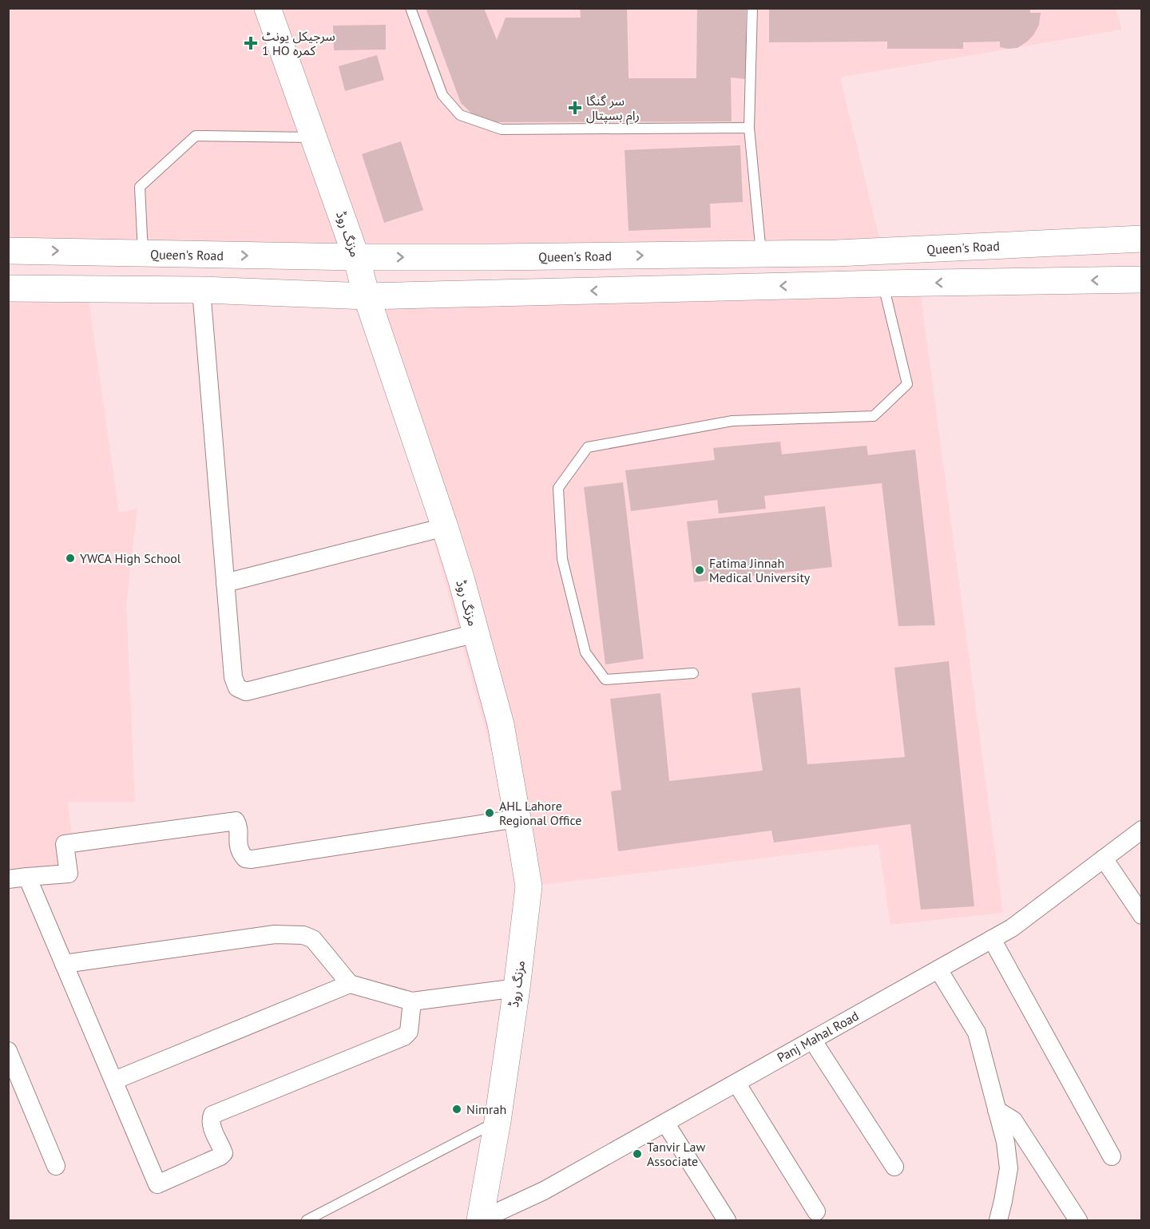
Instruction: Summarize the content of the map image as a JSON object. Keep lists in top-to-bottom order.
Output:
{
  "streets": {
    "main road": ["مزنگ روڈ", "Queen's Road"],
    "street": ["Panj Mahal Road"]
  },
  "crossings": [
    ["مزنگ روڈ", "Queen's Road"],
    ["مزنگ روڈ", "Panj Mahal Road"]
  ],
  "places": {
    "health": ["سرجیکل یونٹ 1 HO کمرہ", "سر گنگا رام ہسپتال"],
    "other": [
      "YWCA High School",
      "Fatima Jinnah Medical University",
      "AHL Lahore Regional Office",
      "Nimrah",
      "Tanvir Law Associate"
    ]
  }
}
